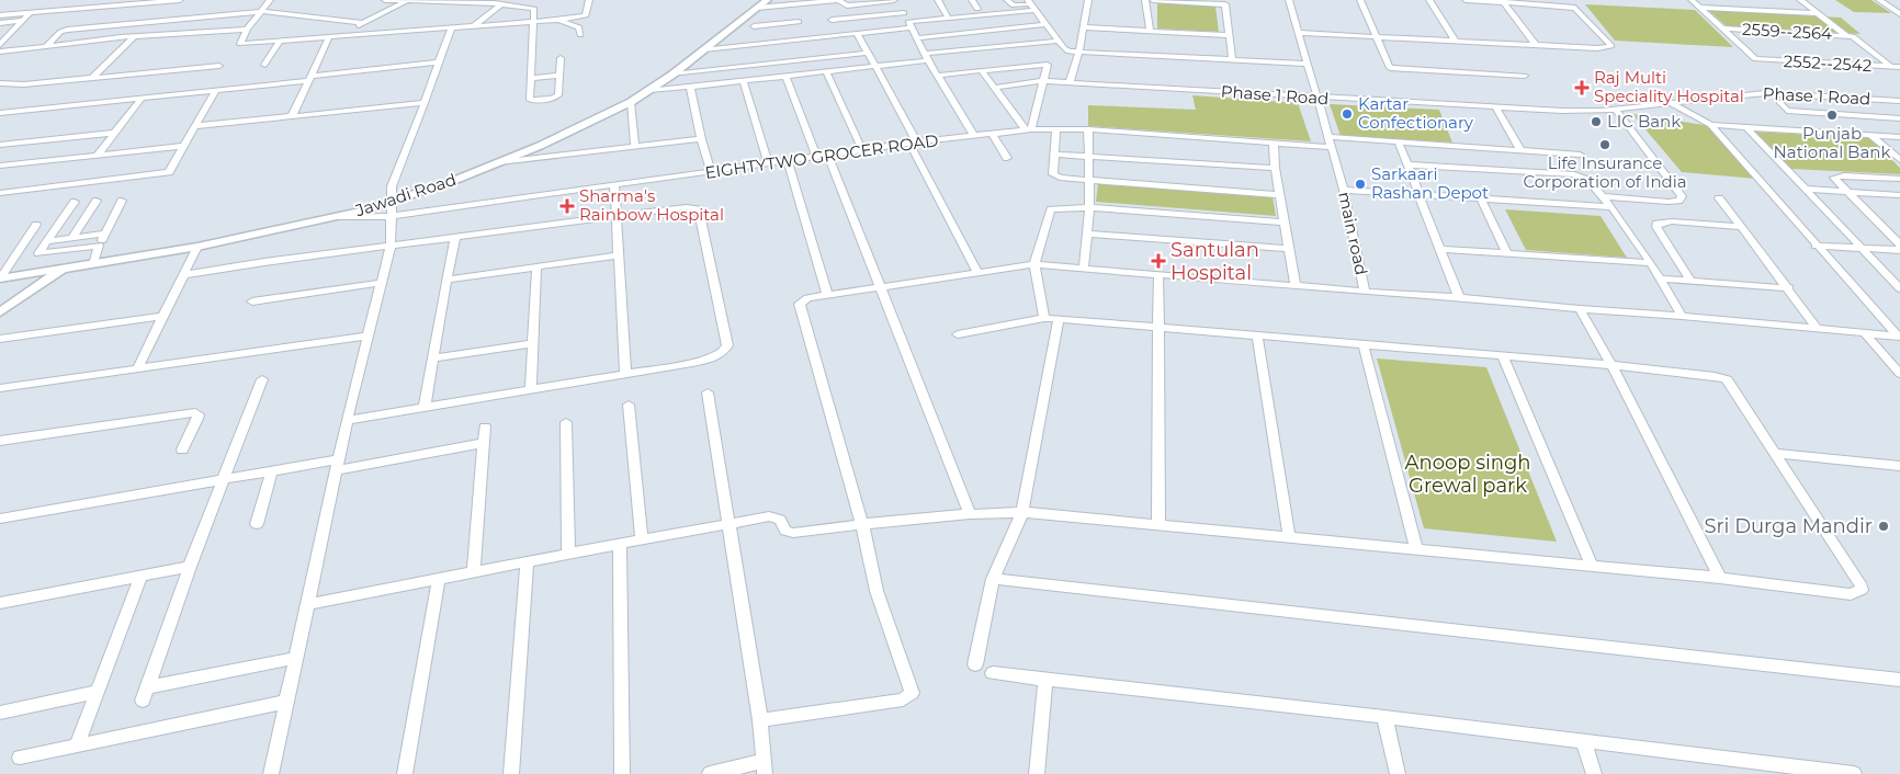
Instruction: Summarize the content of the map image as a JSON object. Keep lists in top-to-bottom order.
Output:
{
  "streets": {
    "street": [
      "2559--2564",
      "2552--2542",
      "Phase 1 Road",
      "EIGHTYTWO GROCER ROAD",
      "Jawadi Road",
      "main road"
    ]
  },
  "crossings": [
    ["2559--2564", "2552--2542"],
    ["Phase 1 Road", "main road"],
    ["EIGHTYTWO GROCER ROAD", "Jawadi Road"],
    ["EIGHTYTWO GROCER ROAD", "main road"]
  ],
  "parks": ["Anoop singh Grewal park"],
  "places": {
    "health": ["Raj Multi Speciality Hospital", "Sharma's Rainbow Hospital", "Santulan Hospital"],
    "other": [
      "Kartar Confectionary",
      "Punjab National Bank",
      "LIC Bank",
      "Life Insurance Corporation of India",
      "Sarkaari Rashan Depot",
      "Sri Durga Mandir"
    ]
  }
}
